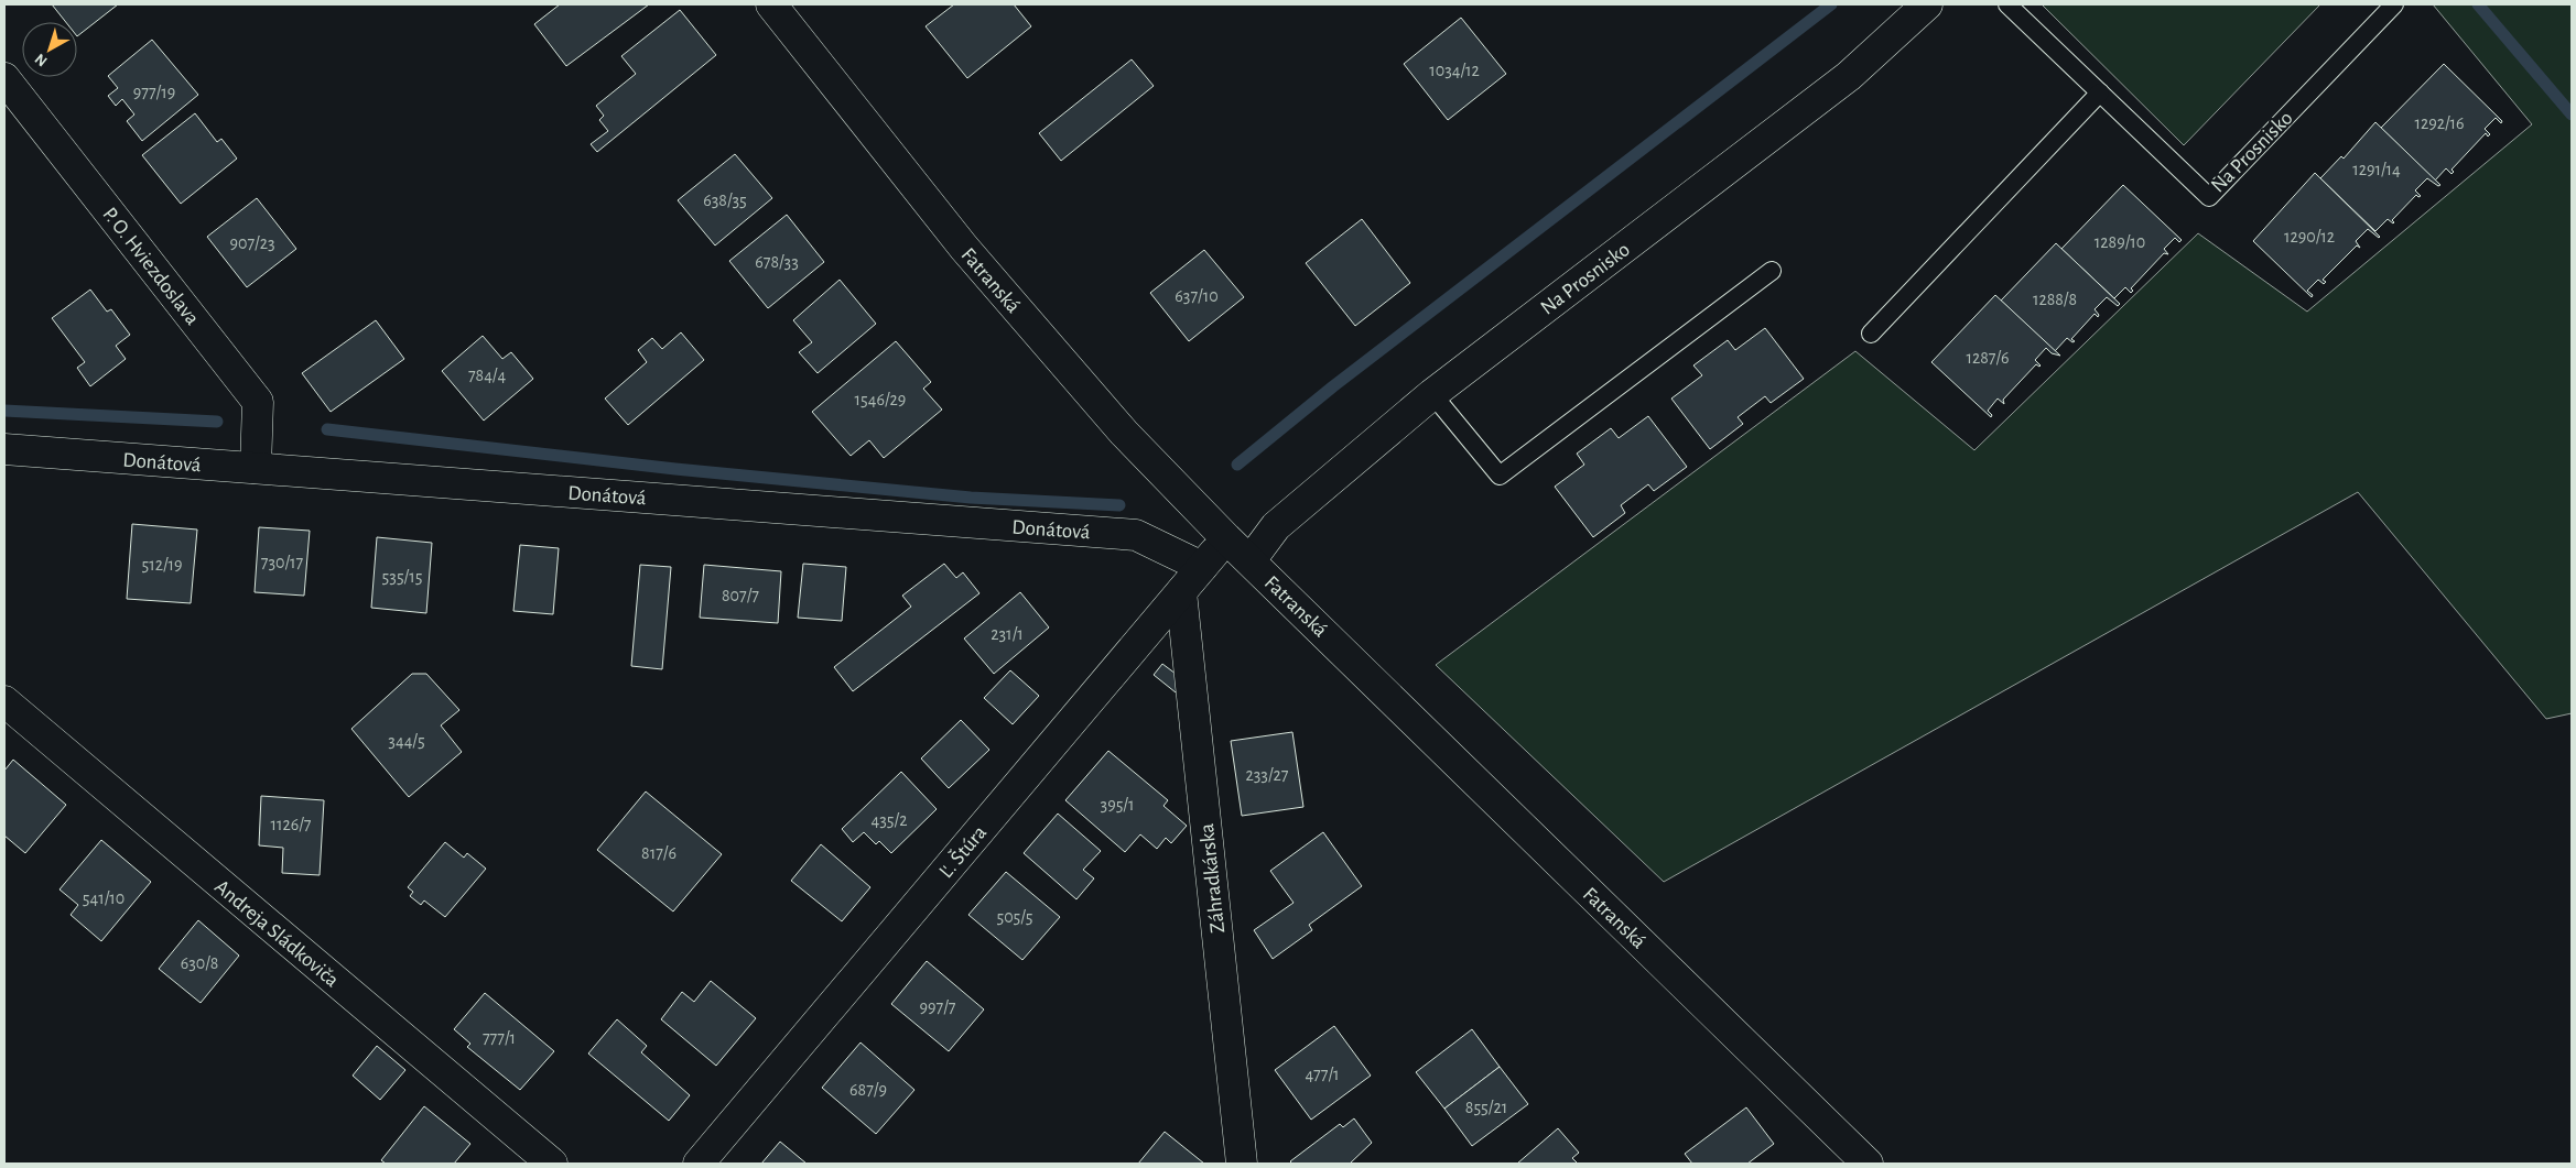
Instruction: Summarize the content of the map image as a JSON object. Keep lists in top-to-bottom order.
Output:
{
  "streets": {
    "street": [
      "Na Prosnisko",
      "P. O. Hviezdoslava",
      "Fatranská",
      "Donátová",
      "Ľ. Štúra",
      "Záhradkárska",
      "Andreja Sládkoviča"
    ]
  },
  "crossings": [
    ["Na Prosnisko", "Fatranská"],
    ["P. O. Hviezdoslava", "Donátová"],
    ["Fatranská", "Ľ. Štúra"],
    ["Donátová", "Ľ. Štúra"],
    ["Ľ. Štúra", "Záhradkárska"]
  ],
  "house_numbers": [
    "1034/12",
    "977/19",
    "1292/16",
    "1291/14",
    "638/35",
    "1290/12",
    "1289/10",
    "907/23",
    "678/33",
    "637/10",
    "1288/8",
    "1287/6",
    "784/4",
    "1546/29",
    "730/17",
    "512/19",
    "535/15",
    "807/7",
    "231/1",
    "344/5",
    "233/27",
    "395/1",
    "435/2",
    "1126/7",
    "817/6",
    "541/10",
    "505/5",
    "630/8",
    "997/7",
    "777/1",
    "477/1",
    "687/9",
    "855/21"
  ],
  "north": "bottom left"
}
